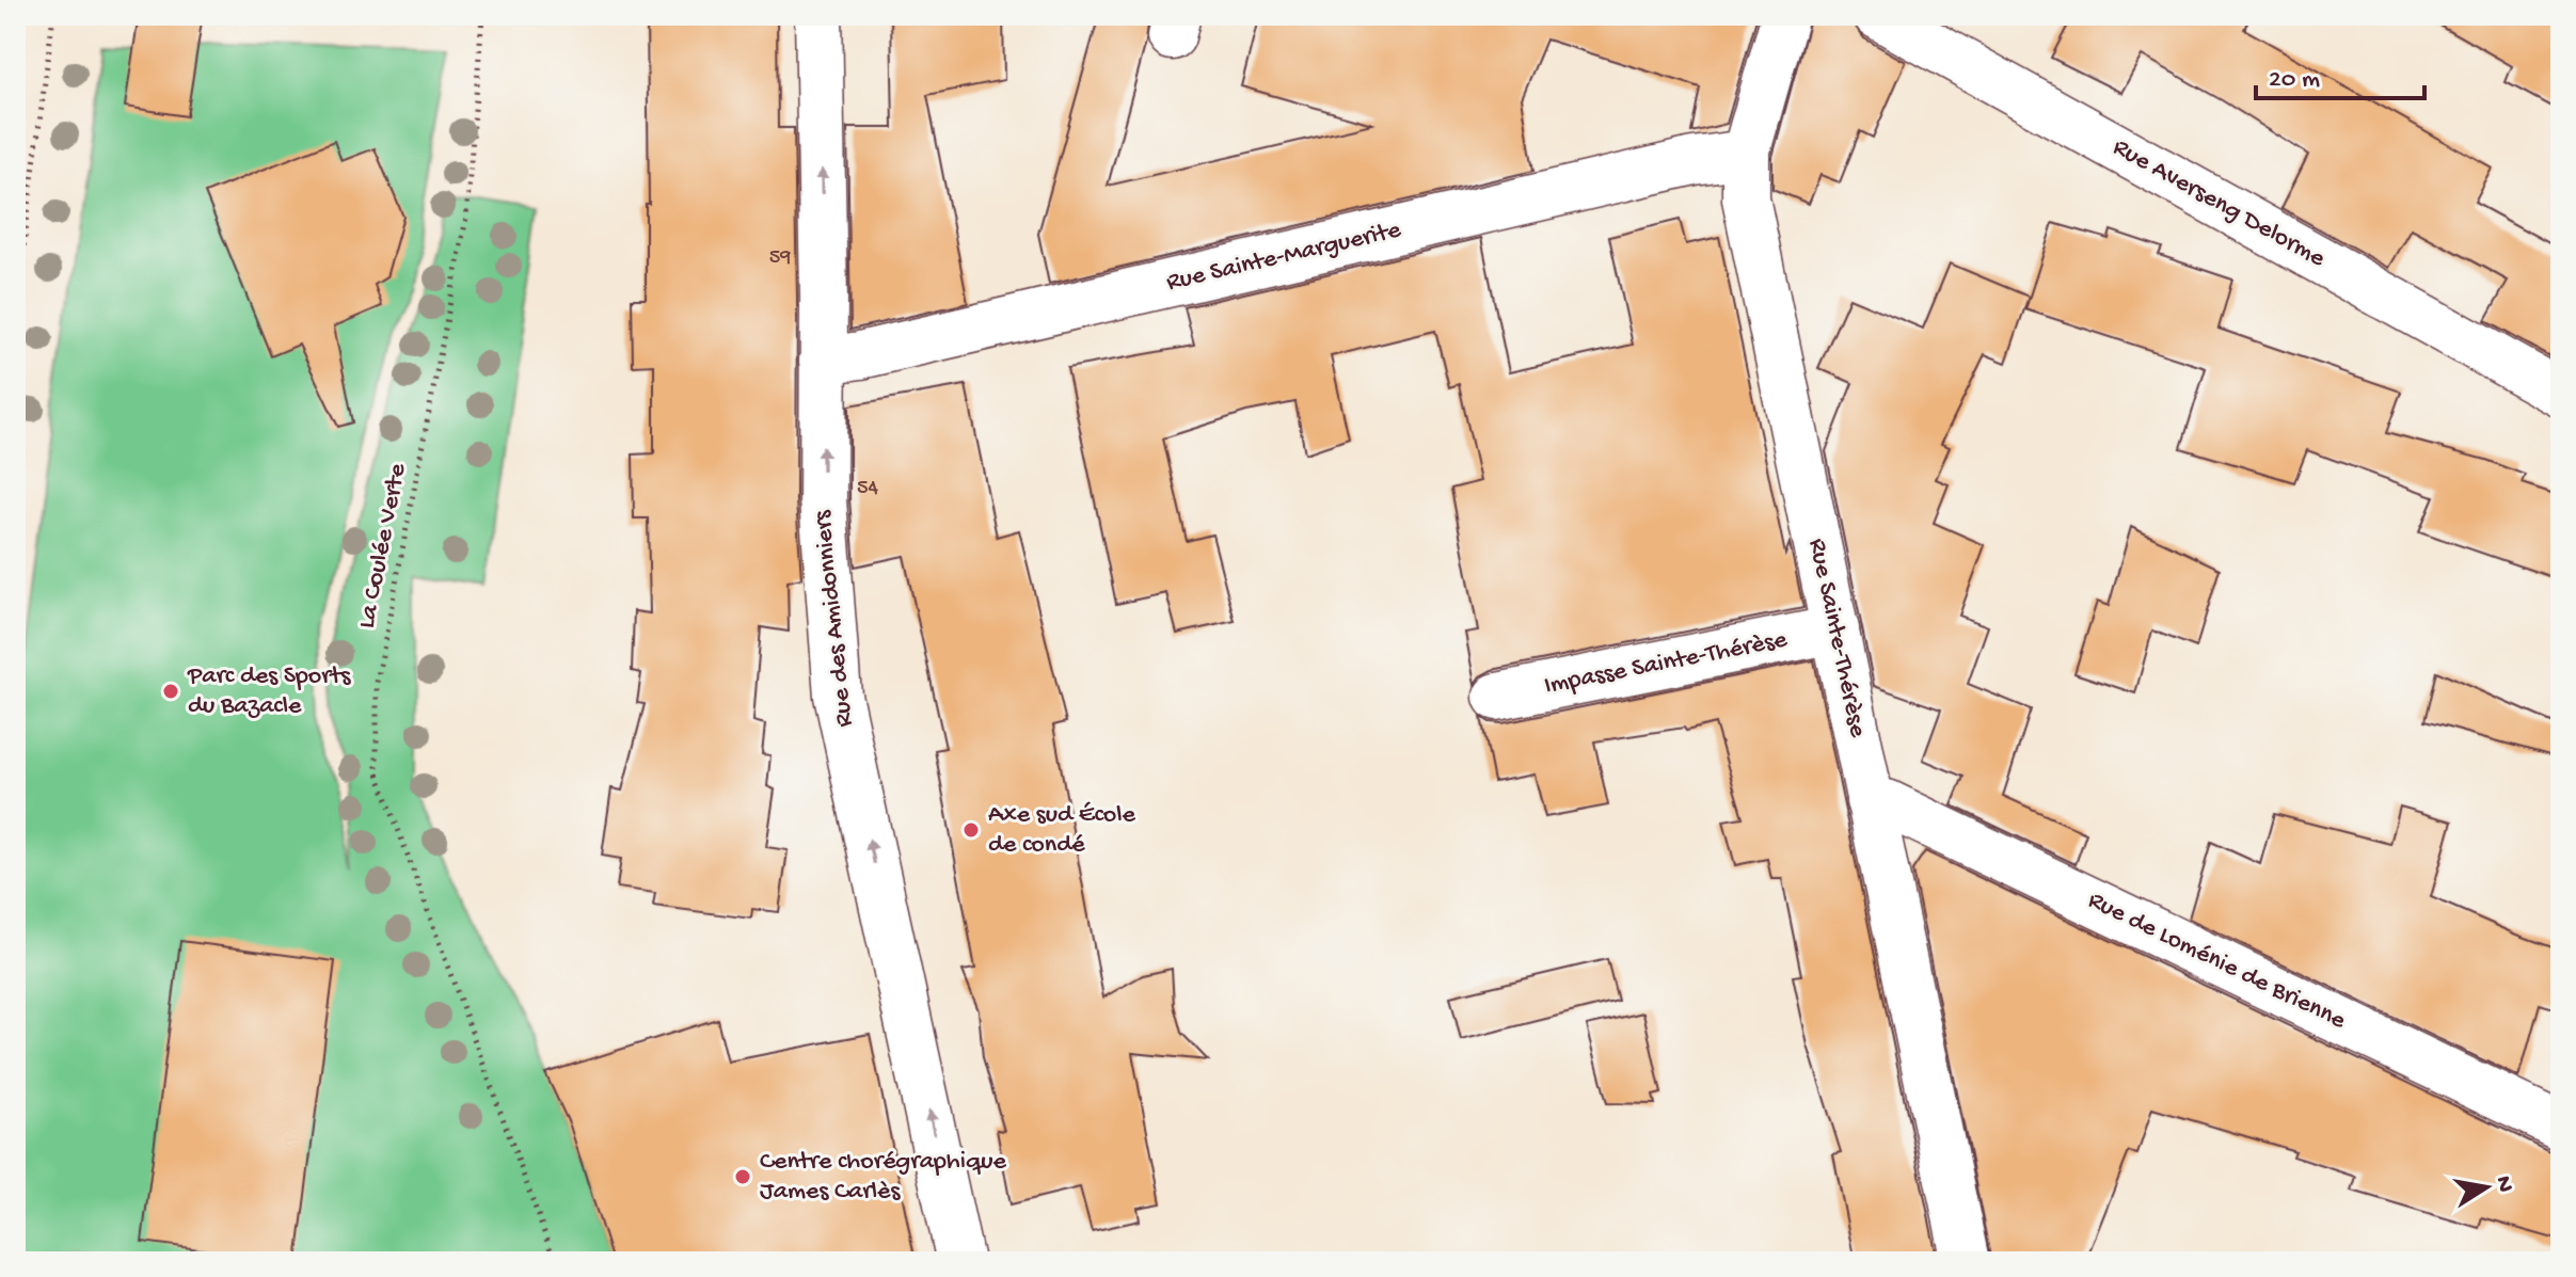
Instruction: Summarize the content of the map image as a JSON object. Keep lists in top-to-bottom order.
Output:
{
  "streets": {
    "street": [
      "Rue Averseng Delorme",
      "Rue Sainte-Marguerite",
      "Rue des Amidonniers",
      "Rue Sainte-Thérèse",
      "Impasse Sainte-Thérèse",
      "Rue de Loménie de Brienne"
    ],
    "path": ["La Coulée Verte"]
  },
  "crossings": [
    ["Rue Sainte-Marguerite", "Rue des Amidonniers"],
    ["Rue Sainte-Marguerite", "Rue Sainte-Thérèse"],
    ["Rue Sainte-Thérèse", "Impasse Sainte-Thérèse"],
    ["Rue Sainte-Thérèse", "Rue de Loménie de Brienne"]
  ],
  "one_way": ["Rue des Amidonniers"],
  "places": ["Parc des Sports du Bazacle", "Axe sud École de condé", "Centre chorégraphique James Carlès"],
  "house_numbers": ["59", "54"],
  "scale_bar": "20 m",
  "north": "right"
}
